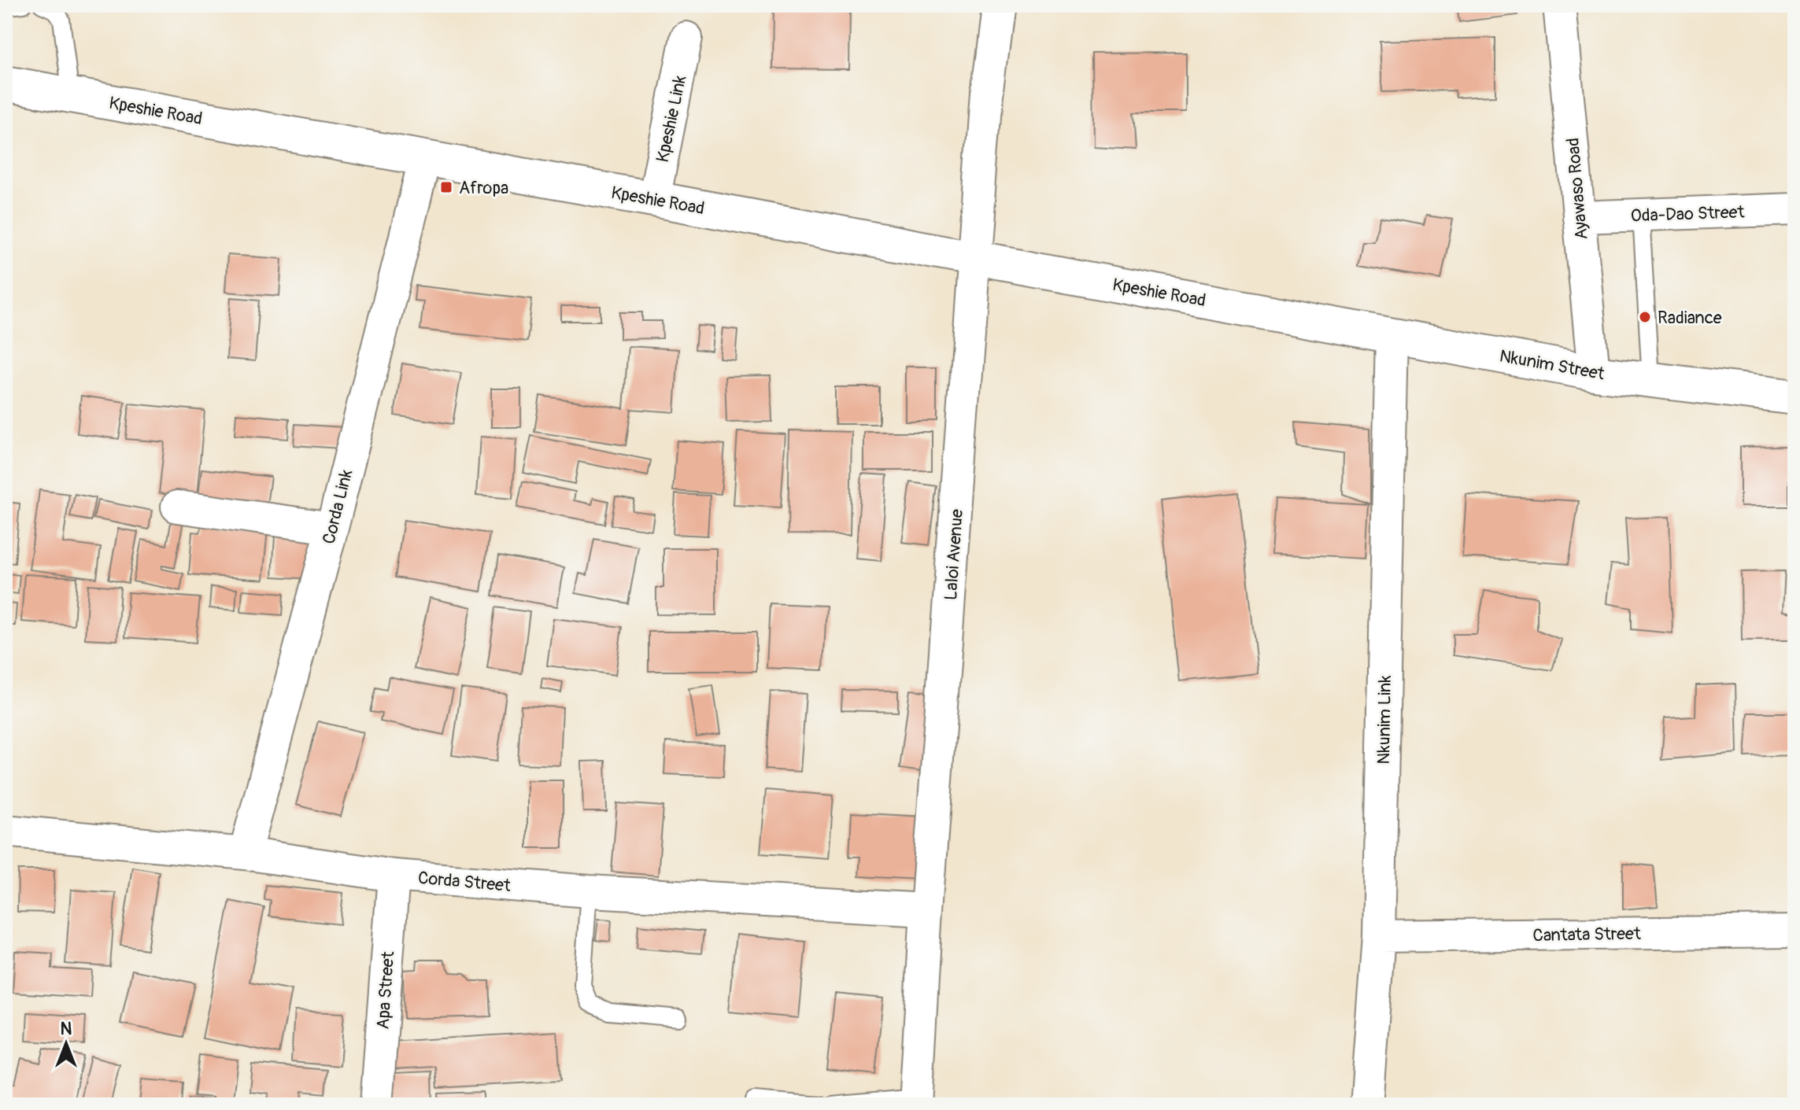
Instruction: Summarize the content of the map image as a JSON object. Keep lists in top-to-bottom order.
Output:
{
  "streets": {
    "street": [
      "Kpeshie Road",
      "Kpeshie Link",
      "Ayawaso Road",
      "Oda-Dao Street",
      "Nkunim Street",
      "Corda Link",
      "Laloi Avenue",
      "Nkunim Link",
      "Corda Street",
      "Cantata Street",
      "Apa Street"
    ]
  },
  "crossings": [
    ["Kpeshie Road", "Kpeshie Link"],
    ["Kpeshie Road", "Nkunim Street"],
    ["Kpeshie Road", "Corda Link"],
    ["Kpeshie Road", "Laloi Avenue"],
    ["Ayawaso Road", "Oda-Dao Street"],
    ["Ayawaso Road", "Nkunim Street"],
    ["Nkunim Street", "Nkunim Link"],
    ["Corda Link", "Corda Street"],
    ["Laloi Avenue", "Corda Street"],
    ["Nkunim Link", "Cantata Street"],
    ["Corda Street", "Apa Street"]
  ],
  "places": {
    "transit": ["Afropa"],
    "other": ["Radiance"]
  },
  "north": "top"
}
